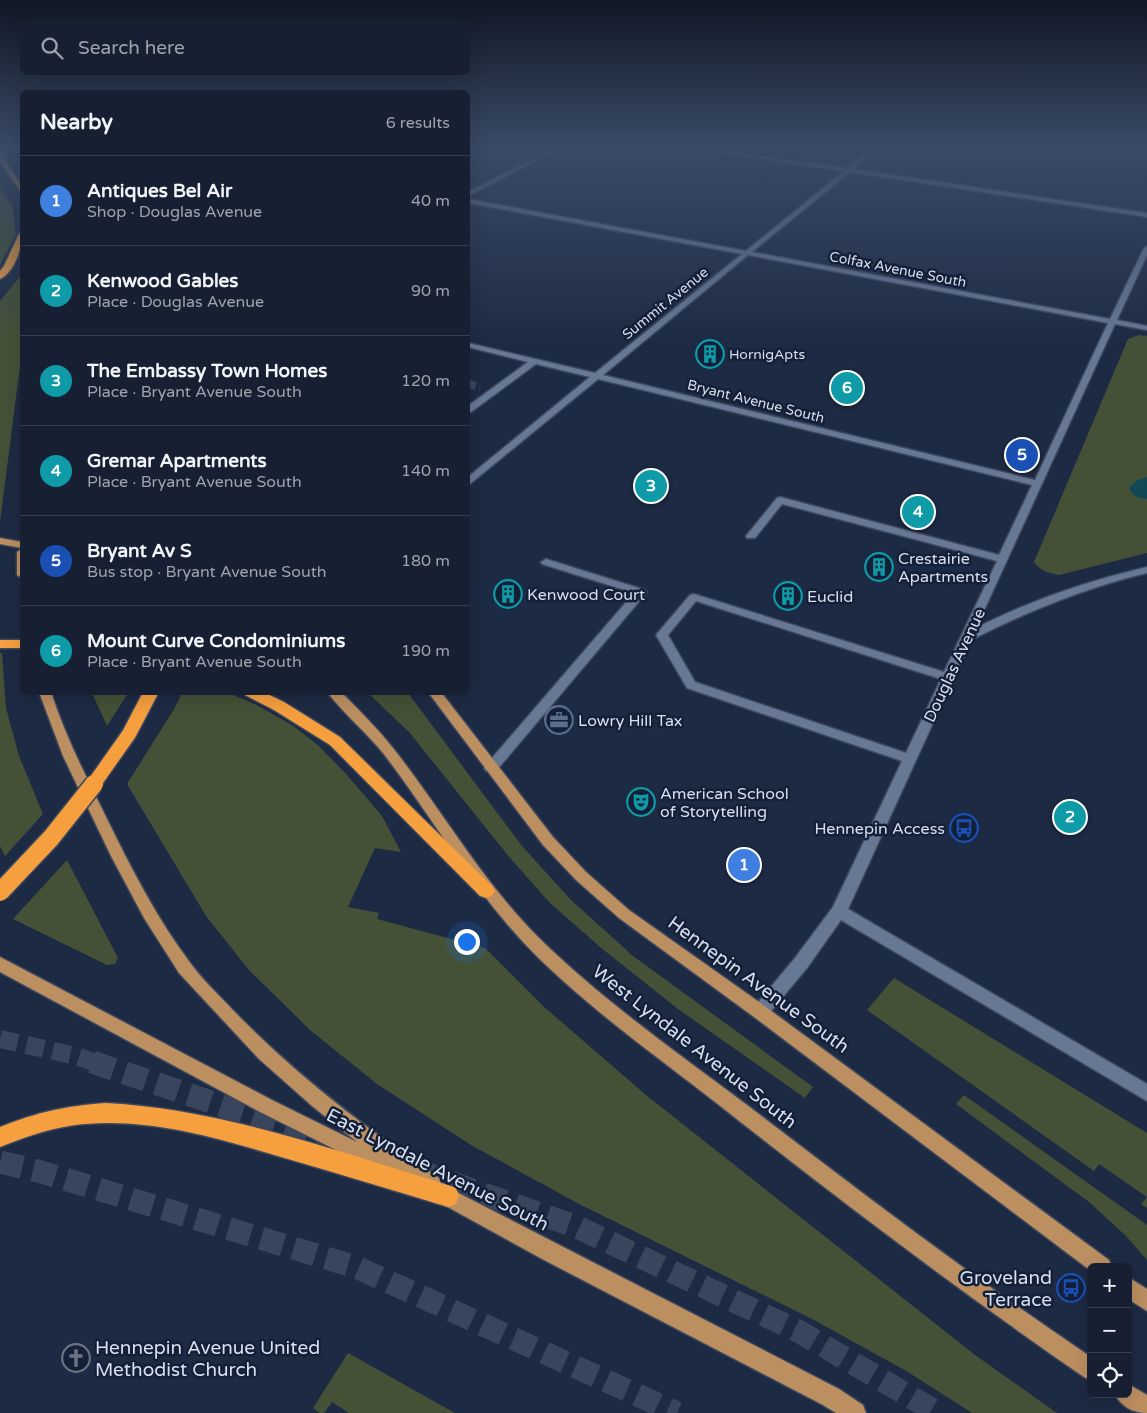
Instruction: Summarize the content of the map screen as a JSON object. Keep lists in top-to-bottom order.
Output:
{
  "streets": {
    "main road": ["Hennepin Avenue South", "West Lyndale Avenue South", "East Lyndale Avenue South"],
    "street": [
      "Colfax Avenue South",
      "Summit Avenue",
      "Bryant Avenue South",
      "Douglas Avenue"
    ]
  },
  "crossings": [
    ["Colfax Avenue South", "Summit Avenue"],
    ["Colfax Avenue South", "Douglas Avenue"],
    ["Summit Avenue", "Bryant Avenue South"],
    ["Bryant Avenue South", "Douglas Avenue"],
    ["Douglas Avenue", "Hennepin Avenue South"]
  ],
  "places": {
    "building": [
      "HornigApts",
      "Crestairie Apartments",
      "Kenwood Court",
      "Euclid"
    ],
    "office": ["Lowry Hill Tax"],
    "theatre": ["American School of Storytelling"],
    "bus stop": ["Hennepin Access", "Groveland Terrace"],
    "church": ["Hennepin Avenue United Methodist Church"]
  },
  "page": {
    "search": "Search here",
    "heading": ["Nearby", "6 results"],
    "list": [
      {
        "mark": "1",
        "name": "Antiques Bel Air",
        "note": "Shop · Douglas Avenue",
        "value": "40 m"
      },
      {
        "mark": "2",
        "name": "Kenwood Gables",
        "note": "Place · Douglas Avenue",
        "value": "90 m"
      },
      {
        "mark": "3",
        "name": "The Embassy Town Homes",
        "note": "Place · Bryant Avenue South",
        "value": "120 m"
      },
      {
        "mark": "4",
        "name": "Gremar Apartments",
        "note": "Place · Bryant Avenue South",
        "value": "140 m"
      },
      {
        "mark": "5",
        "name": "Bryant Av S",
        "note": "Bus stop · Bryant Avenue South",
        "value": "180 m"
      },
      {
        "mark": "6",
        "name": "Mount Curve Condominiums",
        "note": "Place · Bryant Avenue South",
        "value": "190 m"
      }
    ],
    "pins": [
      "6",
      "5",
      "3",
      "4",
      "2",
      "1"
    ],
    "map_buttons": ["+", "−"]
  }
}
